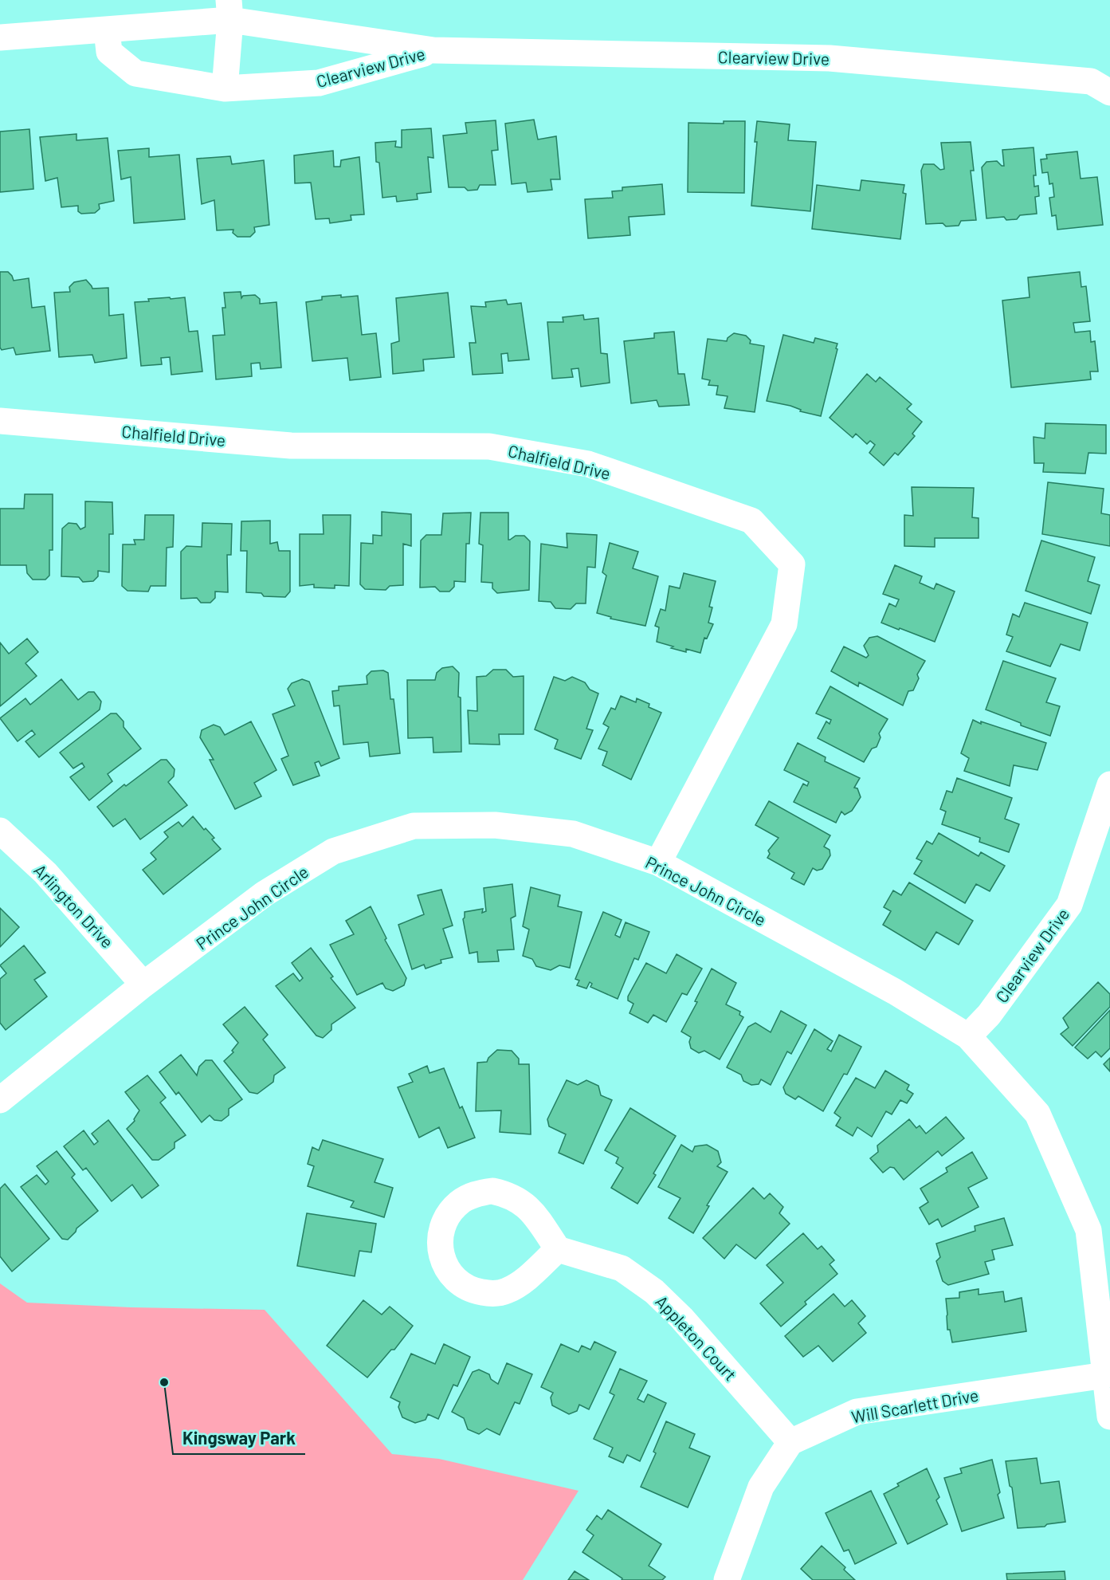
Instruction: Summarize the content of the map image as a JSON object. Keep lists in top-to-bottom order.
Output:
{
  "streets": {
    "street": [
      "Clearview Drive",
      "Chalfield Drive",
      "Prince John Circle",
      "Arlington Drive",
      "Appleton Court",
      "Will Scarlett Drive"
    ]
  },
  "crossings": [
    ["Clearview Drive", "Prince John Circle"],
    ["Chalfield Drive", "Prince John Circle"],
    ["Prince John Circle", "Arlington Drive"],
    ["Prince John Circle", "Will Scarlett Drive"],
    ["Appleton Court", "Will Scarlett Drive"]
  ],
  "places": ["Kingsway Park"]
}
